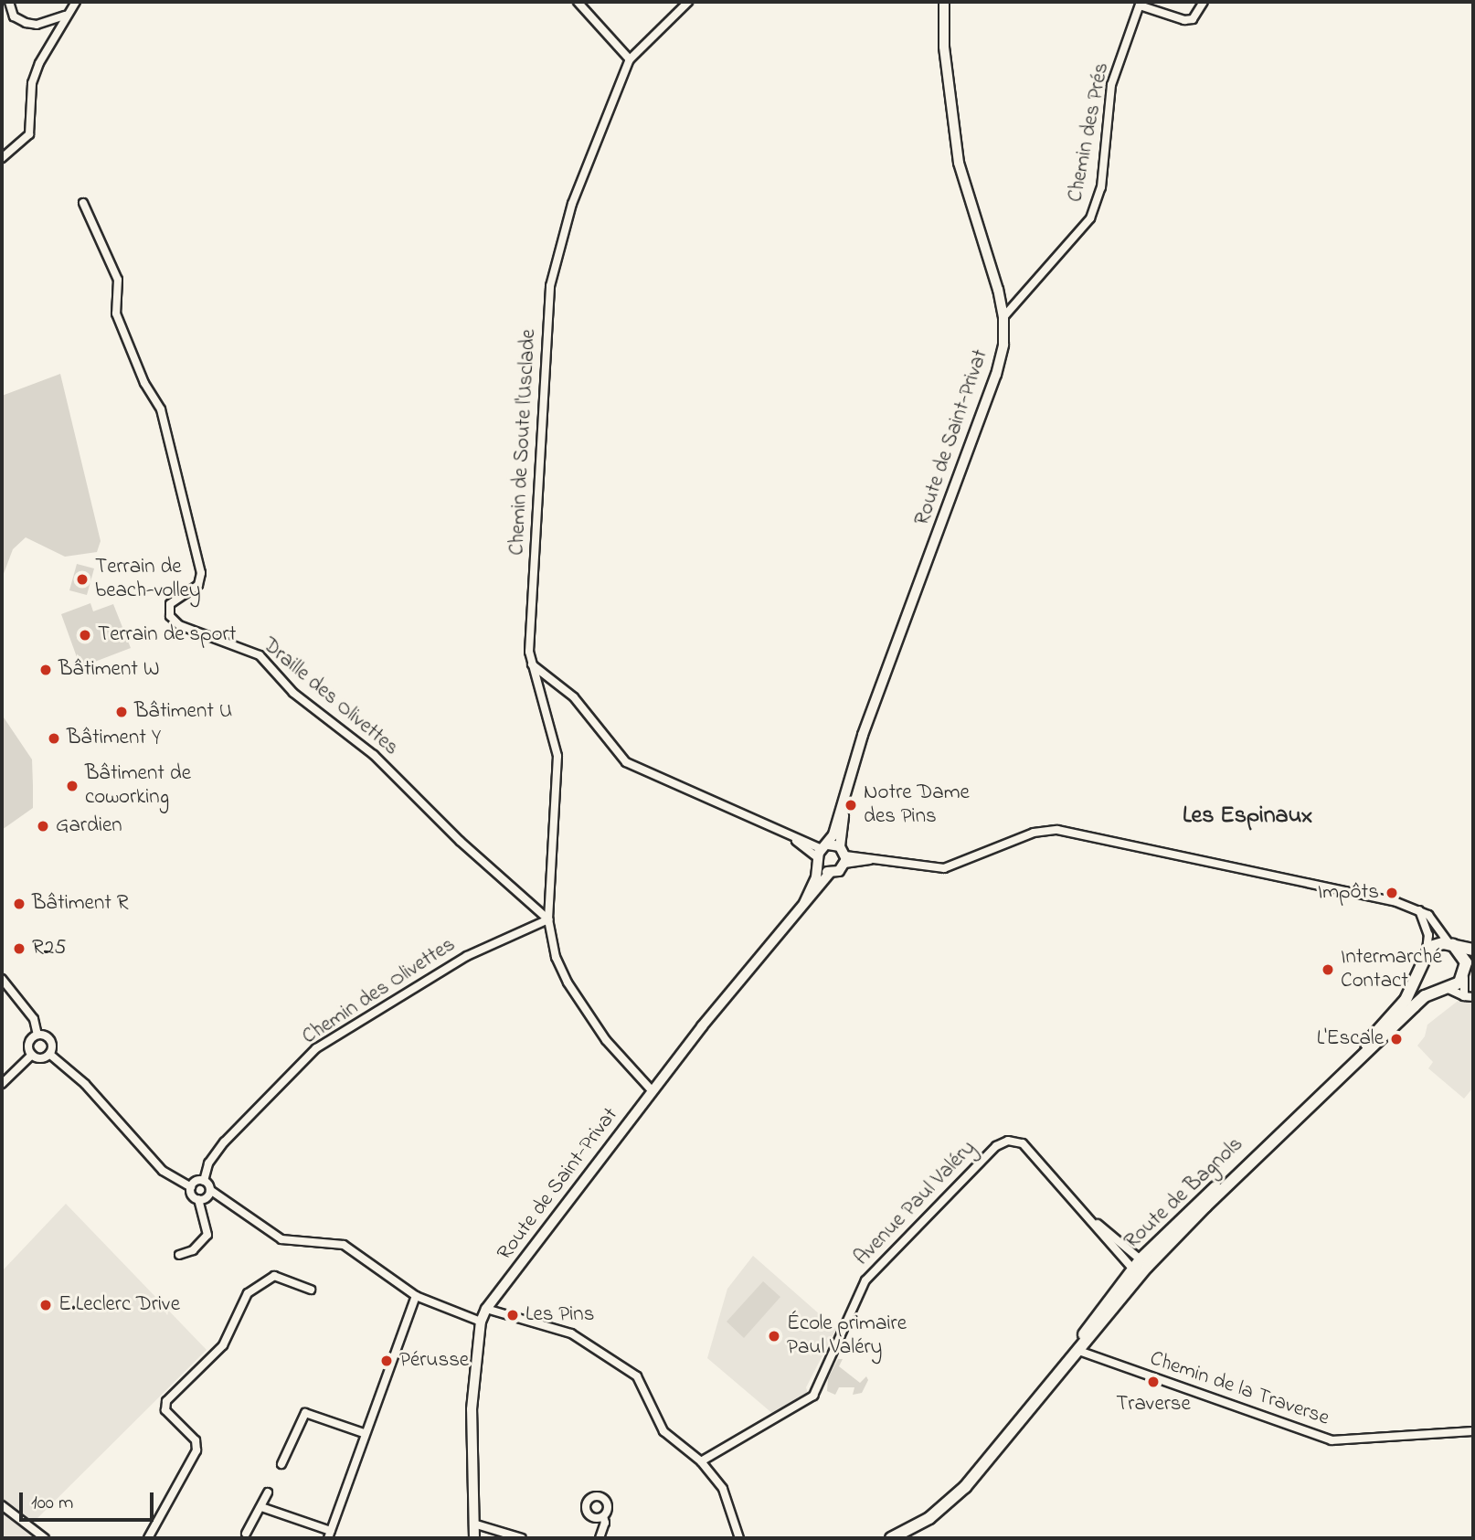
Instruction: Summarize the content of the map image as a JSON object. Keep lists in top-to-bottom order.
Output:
{
  "streets": {
    "main road": ["Route de Bagnols"],
    "street": [
      "Chemin des Prés",
      "Route de Saint-Privat",
      "Chemin de Soute l'Usclade",
      "Draille des Olivettes",
      "Chemin des Olivettes",
      "Avenue Paul Valéry",
      "Chemin de la Traverse"
    ]
  },
  "crossings": [
    ["Chemin des Prés", "Route de Saint-Privat"],
    ["Chemin de Soute l'Usclade", "Draille des Olivettes"],
    ["Chemin de Soute l'Usclade", "Chemin des Olivettes"],
    ["Draille des Olivettes", "Chemin des Olivettes"],
    ["Route de Bagnols", "Avenue Paul Valéry"],
    ["Route de Bagnols", "Chemin de la Traverse"]
  ],
  "districts": ["Les Espinaux"],
  "places": [
    "Terrain de beach-volley",
    "Terrain de sport",
    "Bâtiment W",
    "Bâtiment U",
    "Bâtiment Y",
    "Bâtiment de coworking",
    "Notre Dame des Pins",
    "Gardien",
    "Impôts",
    "Bâtiment R",
    "R25",
    "Intermarché Contact",
    "L'Escale",
    "E.Leclerc Drive",
    "Les Pins",
    "École primaire Paul Valéry",
    "Pérusse",
    "Traverse"
  ],
  "scale_bar": "100 m"
}
